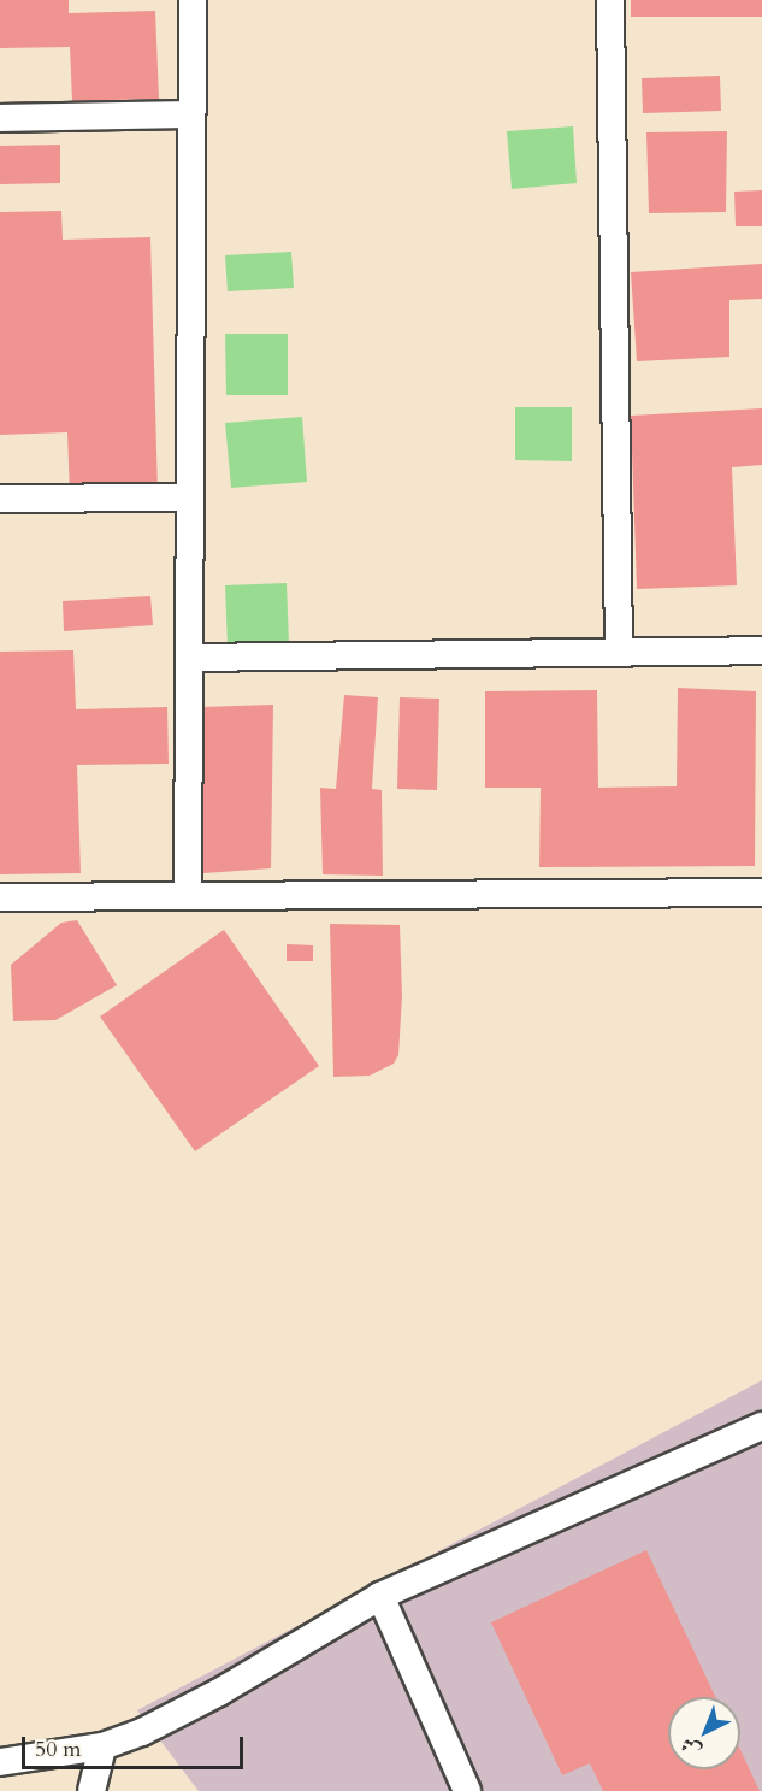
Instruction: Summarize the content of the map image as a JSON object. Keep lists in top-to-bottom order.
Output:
{
  "scale_bar": "50 m",
  "north": "bottom left"
}
